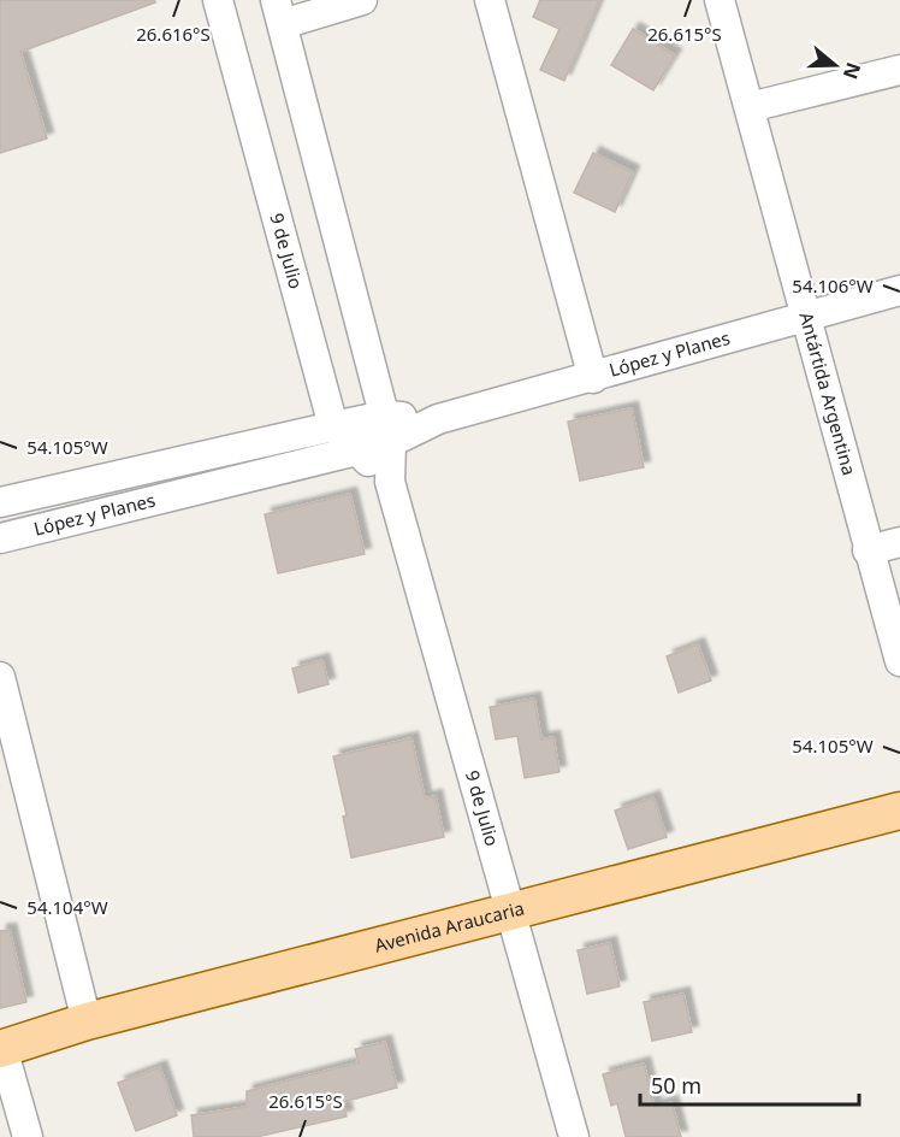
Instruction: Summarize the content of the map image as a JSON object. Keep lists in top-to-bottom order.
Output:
{
  "streets": {
    "main road": ["Avenida Araucaria"],
    "street": ["9 de Julio", "López y Planes", "Antártida Argentina"]
  },
  "crossings": [
    ["9 de Julio", "López y Planes"],
    ["9 de Julio", "Avenida Araucaria"],
    ["López y Planes", "Antártida Argentina"]
  ],
  "scale_bar": "50 m",
  "north": "right",
  "coordinates": [
    "26.616°S",
    "26.615°S",
    "54.106°W",
    "54.105°W",
    "54.104°W"
  ]
}
